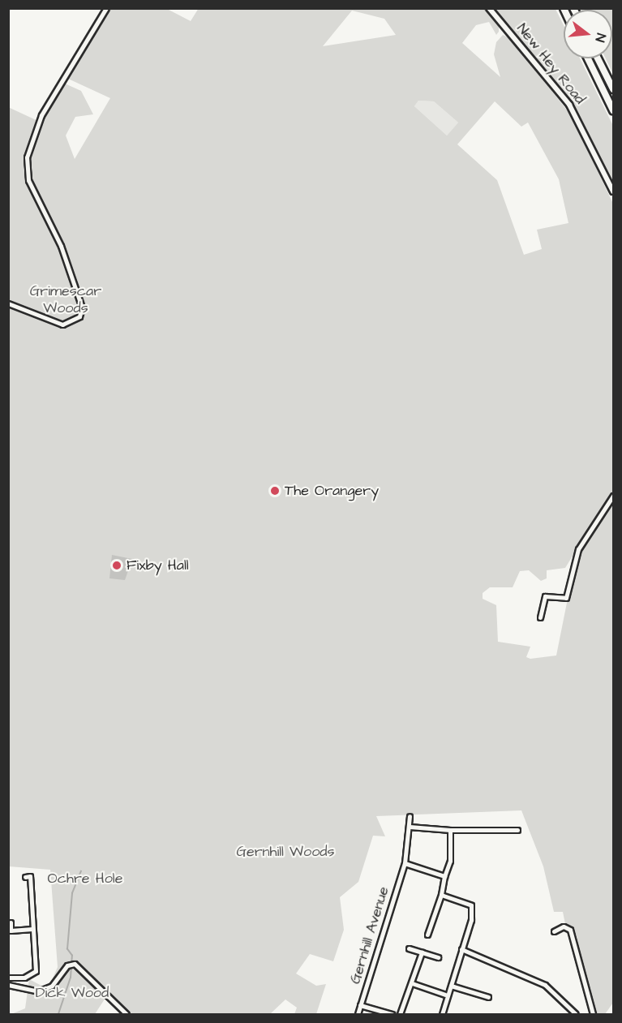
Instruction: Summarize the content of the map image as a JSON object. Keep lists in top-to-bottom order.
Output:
{
  "streets": {
    "main road": ["New Hey Road"],
    "street": ["Gernhill Avenue"]
  },
  "parks": [
    "Grimescar Woods",
    "Gernhill Woods",
    "Ochre Hole",
    "Dick Wood"
  ],
  "places": ["The Orangery", "Fixby Hall"],
  "north": "right"
}
